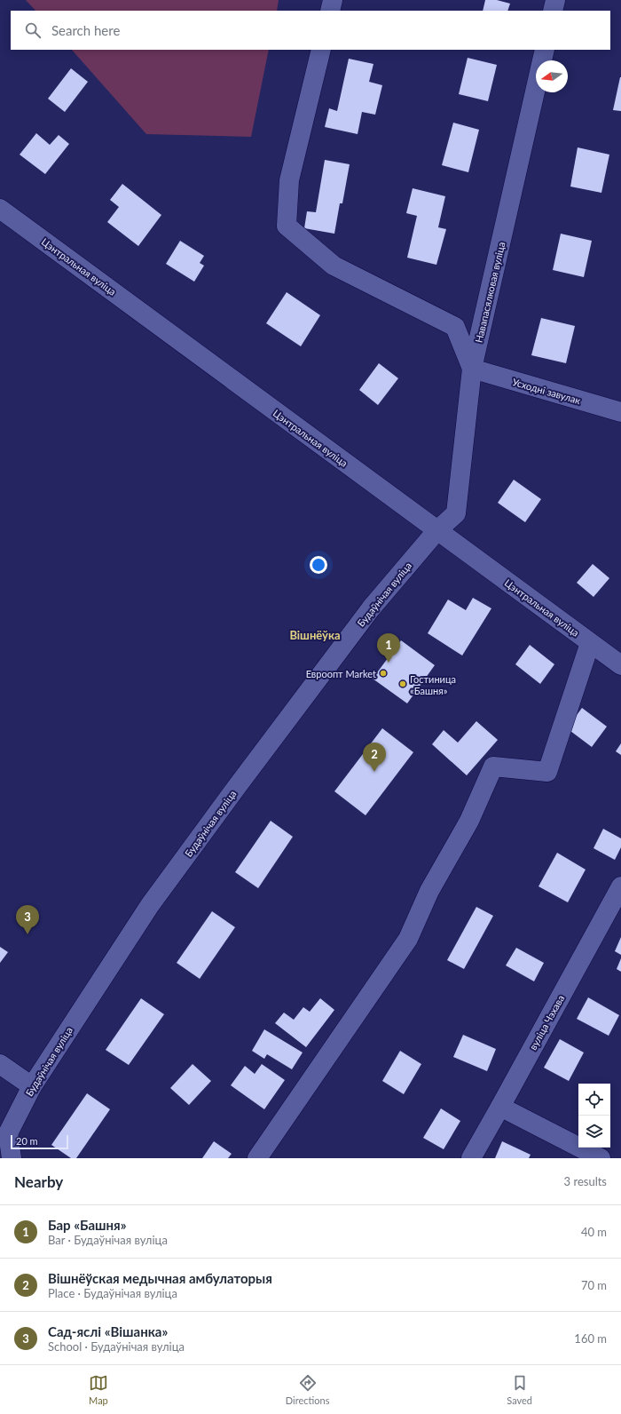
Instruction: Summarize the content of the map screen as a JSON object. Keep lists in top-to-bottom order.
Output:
{
  "streets": {
    "street": [
      "Цэнтральная вуліца",
      "Навапасялковая вуліца",
      "Усходні завулак",
      "Будаўнічая вуліца",
      "вуліца Чэхава"
    ]
  },
  "crossings": [
    ["Цэнтральная вуліца", "Навапасялковая вуліца"],
    ["Цэнтральная вуліца", "Будаўнічая вуліца"],
    ["Навапасялковая вуліца", "Усходні завулак"],
    ["Навапасялковая вуліца", "Будаўнічая вуліца"]
  ],
  "districts": ["Вішнёўка"],
  "places": ["Евроопт Market", "Гостиница «Башня»"],
  "scale_bar": "20 m",
  "north": "left",
  "page": {
    "search": "Search here",
    "pins": ["1", "2", "3"],
    "scale": "20 m",
    "heading": ["Nearby", "3 results"],
    "list": [
      {
        "mark": "1",
        "name": "Бар «Башня»",
        "note": "Bar · Будаўнічая вуліца",
        "value": "40 m"
      },
      {
        "mark": "2",
        "name": "Вішнёўская медычная амбулаторыя",
        "note": "Place · Будаўнічая вуліца",
        "value": "70 m"
      },
      {
        "mark": "3",
        "name": "Сад-яслі «Вішанка»",
        "note": "School · Будаўнічая вуліца",
        "value": "160 m"
      }
    ],
    "nav": ["Map", "Directions", "Saved"]
  }
}
